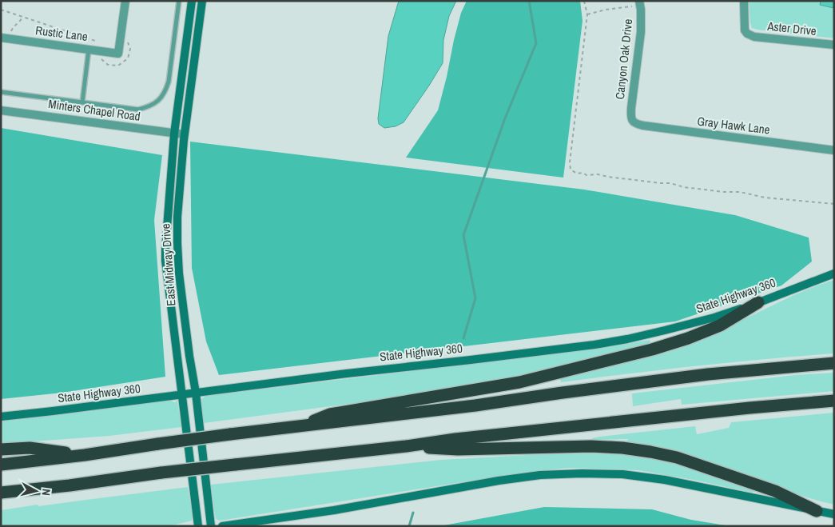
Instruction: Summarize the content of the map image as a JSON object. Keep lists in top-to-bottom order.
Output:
{
  "streets": {
    "main road": ["East Midway Drive", "State Highway 360"],
    "street": [
      "Aster Drive",
      "Rustic Lane",
      "Canyon Oak Drive",
      "Minters Chapel Road",
      "Gray Hawk Lane"
    ]
  },
  "crossings": [
    ["Canyon Oak Drive", "Gray Hawk Lane"],
    ["Minters Chapel Road", "East Midway Drive"],
    ["East Midway Drive", "State Highway 360"]
  ],
  "north": "right"
}
